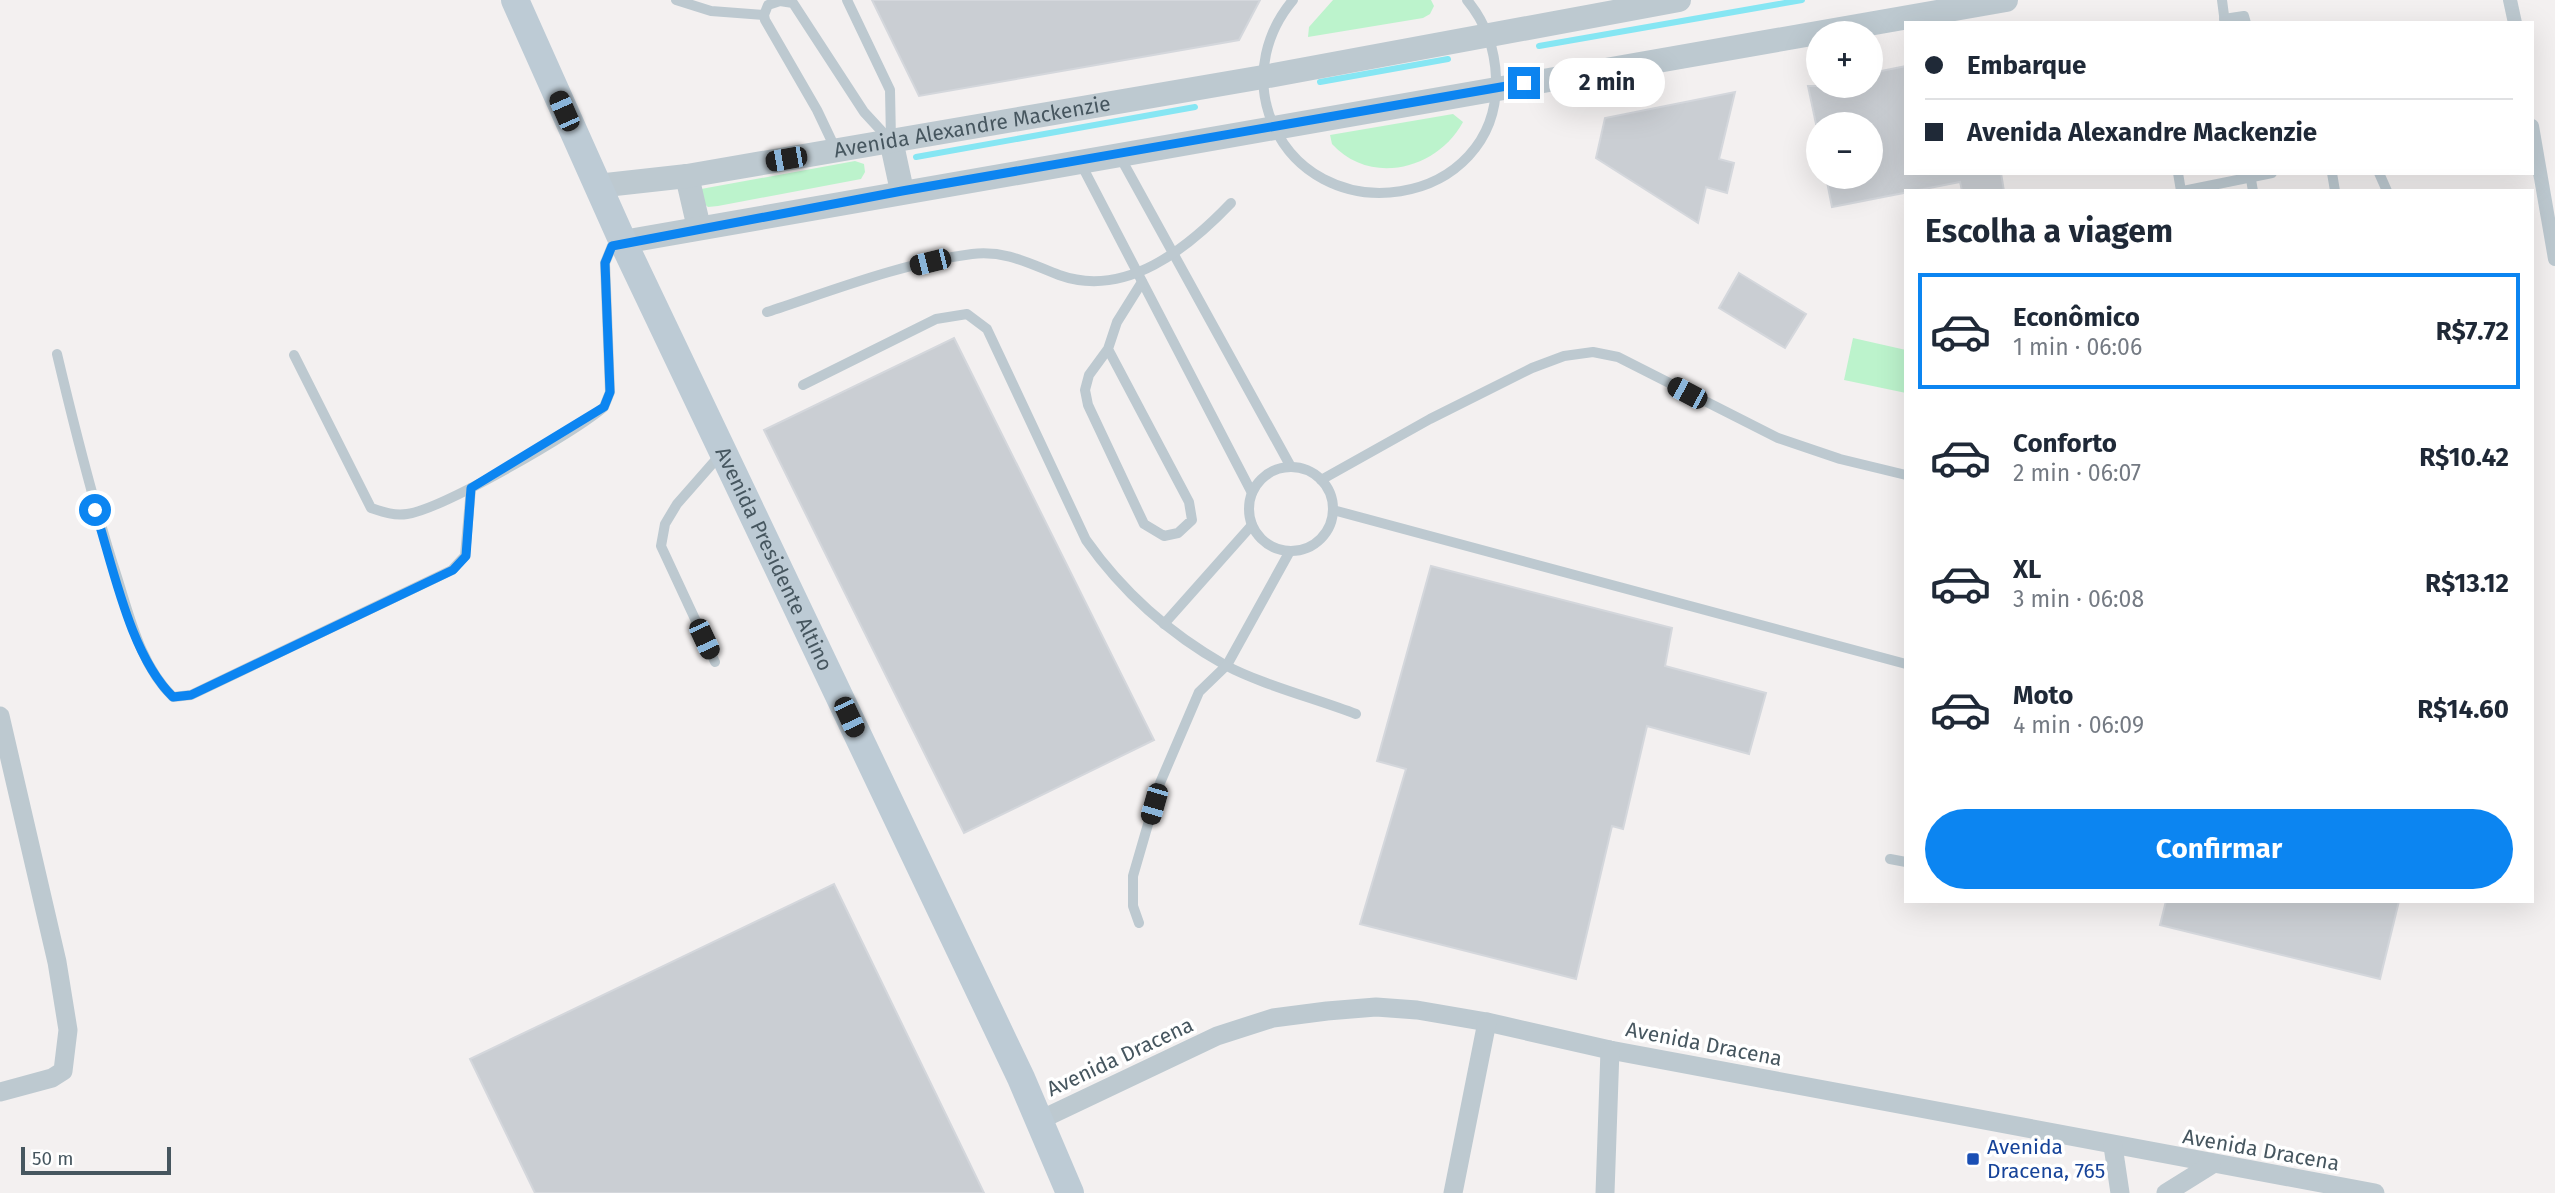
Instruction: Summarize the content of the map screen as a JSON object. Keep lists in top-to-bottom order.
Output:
{
  "streets": {
    "main road": ["Avenida Presidente Altino"],
    "street": ["Avenida Alexandre Mackenzie", "Avenida Dracena"]
  },
  "crossings": [
    ["Avenida Alexandre Mackenzie", "Avenida Presidente Altino"],
    ["Avenida Presidente Altino", "Avenida Dracena"]
  ],
  "places": {
    "transit": ["Avenida Dracena, 765"]
  },
  "scale_bar": "50 m",
  "page": {
    "map_buttons": ["+", "−"],
    "banner": ["Embarque", "Avenida Alexandre Mackenzie"],
    "bubble": "2 min",
    "heading": "Escolha a viagem",
    "list": [
      {
        "name": "Econômico",
        "note": "1 min · 06:06",
        "value": "R$7.72"
      },
      {
        "name": "Conforto",
        "note": "2 min · 06:07",
        "value": "R$10.42"
      },
      {
        "name": "XL",
        "note": "3 min · 06:08",
        "value": "R$13.12"
      },
      {
        "name": "Moto",
        "note": "4 min · 06:09",
        "value": "R$14.60"
      }
    ],
    "buttons": "Confirmar",
    "scale": "50 m"
  }
}
